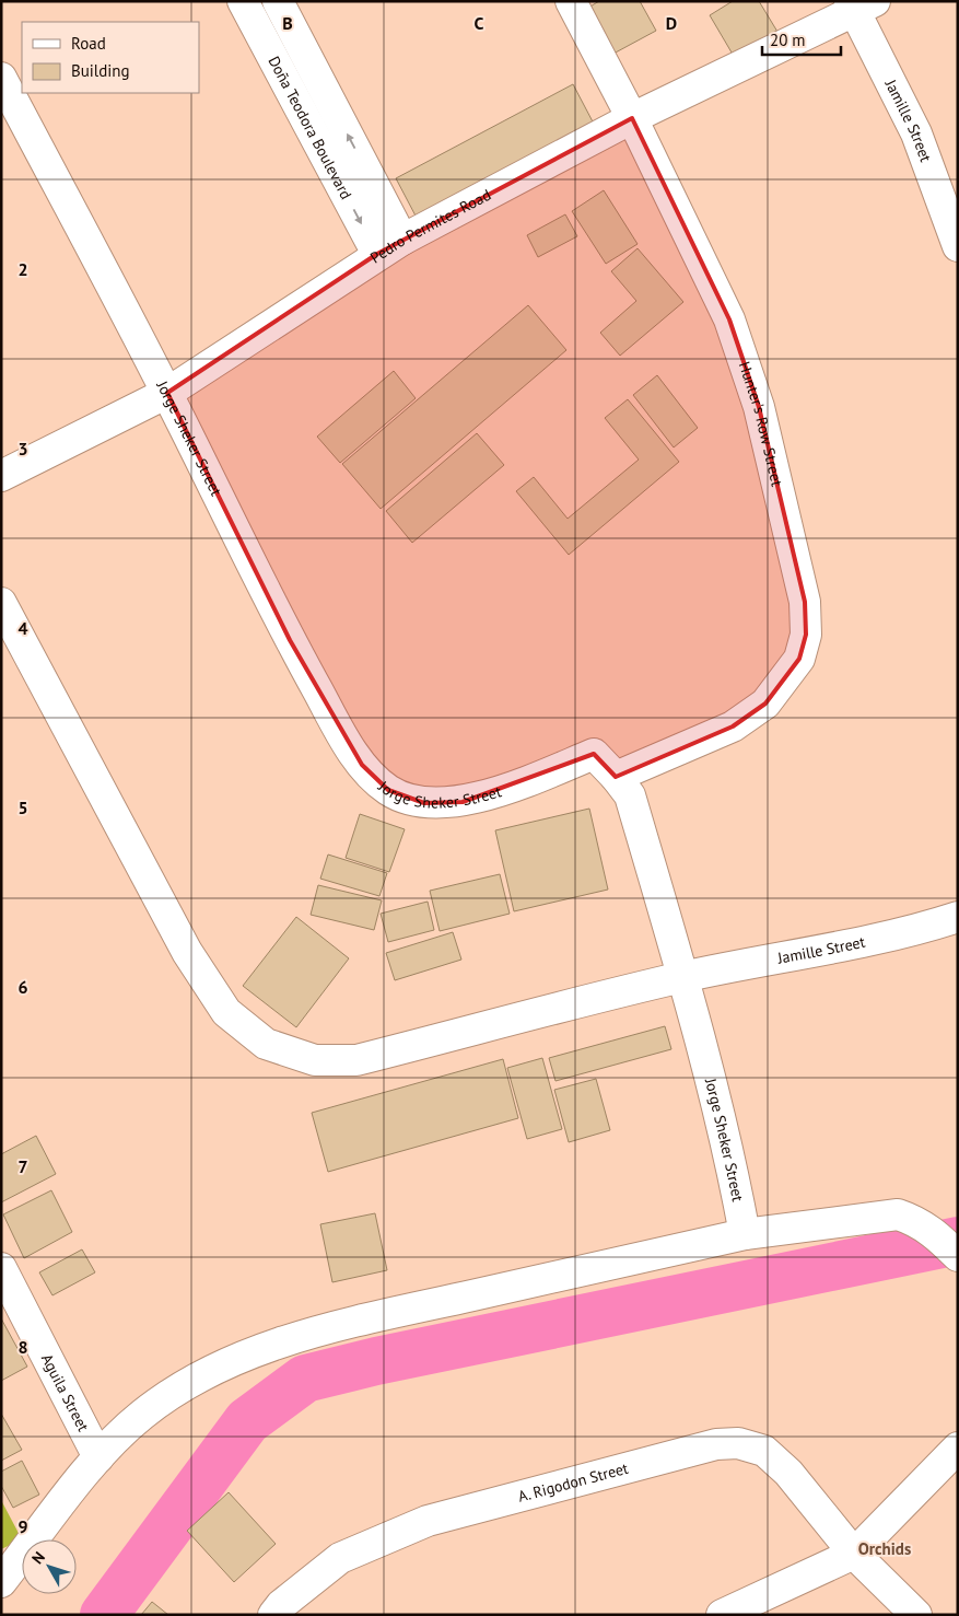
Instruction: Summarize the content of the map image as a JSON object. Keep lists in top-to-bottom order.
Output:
{
  "streets": {
    "street": [
      "Jamille Street",
      "Doña Teodora Boulevard",
      "Pedro Permites Road",
      "Hunter's Row Street",
      "Jorge Sheker Street",
      "Aguila Street",
      "A. Rigodon Street"
    ]
  },
  "crossings": [
    ["Jamille Street", "Pedro Permites Road"],
    ["Jamille Street", "Jorge Sheker Street"],
    ["Doña Teodora Boulevard", "Pedro Permites Road"],
    ["Pedro Permites Road", "Hunter's Row Street"],
    ["Pedro Permites Road", "Jorge Sheker Street"],
    ["Hunter's Row Street", "Jorge Sheker Street"]
  ],
  "districts": ["Orchids"],
  "legend": ["Road", "Building"],
  "scale_bar": "20 m",
  "north": "top left",
  "grid": {
    "columns": ["B", "C", "D"],
    "rows": [
      "2",
      "3",
      "4",
      "5",
      "6",
      "7",
      "8",
      "9"
    ]
  }
}
